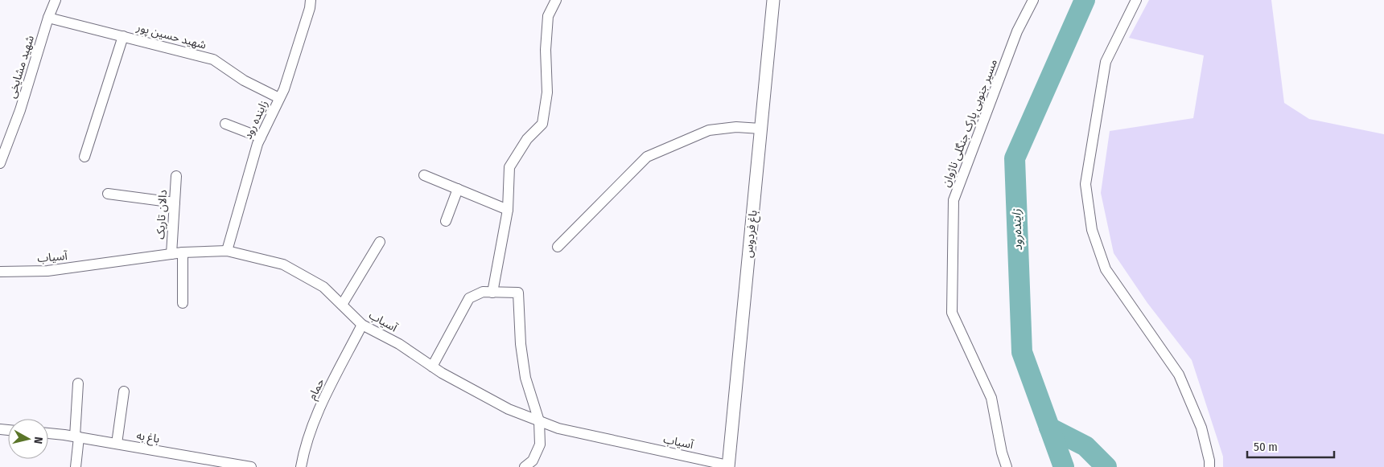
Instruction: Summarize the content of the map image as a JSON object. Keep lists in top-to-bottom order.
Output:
{
  "streets": {
    "street": [
      "شهید حسین پور",
      "شهید مشایخی",
      "زاینده رود",
      "مسیر جنوبی پارک جنگلی ناژوان",
      "دالان تاریک",
      "باغ فردوس",
      "آسیاب",
      "حمام",
      "باغ به"
    ]
  },
  "crossings": [
    ["شهید حسین پور", "شهید مشایخی"],
    ["شهید حسین پور", "زاینده رود"],
    ["زاینده رود", "آسیاب"],
    ["دالان تاریک", "آسیاب"],
    ["باغ فردوس", "آسیاب"],
    ["آسیاب", "حمام"]
  ],
  "water": ["زاینده‌رود"],
  "scale_bar": "50 m",
  "north": "right"
}
